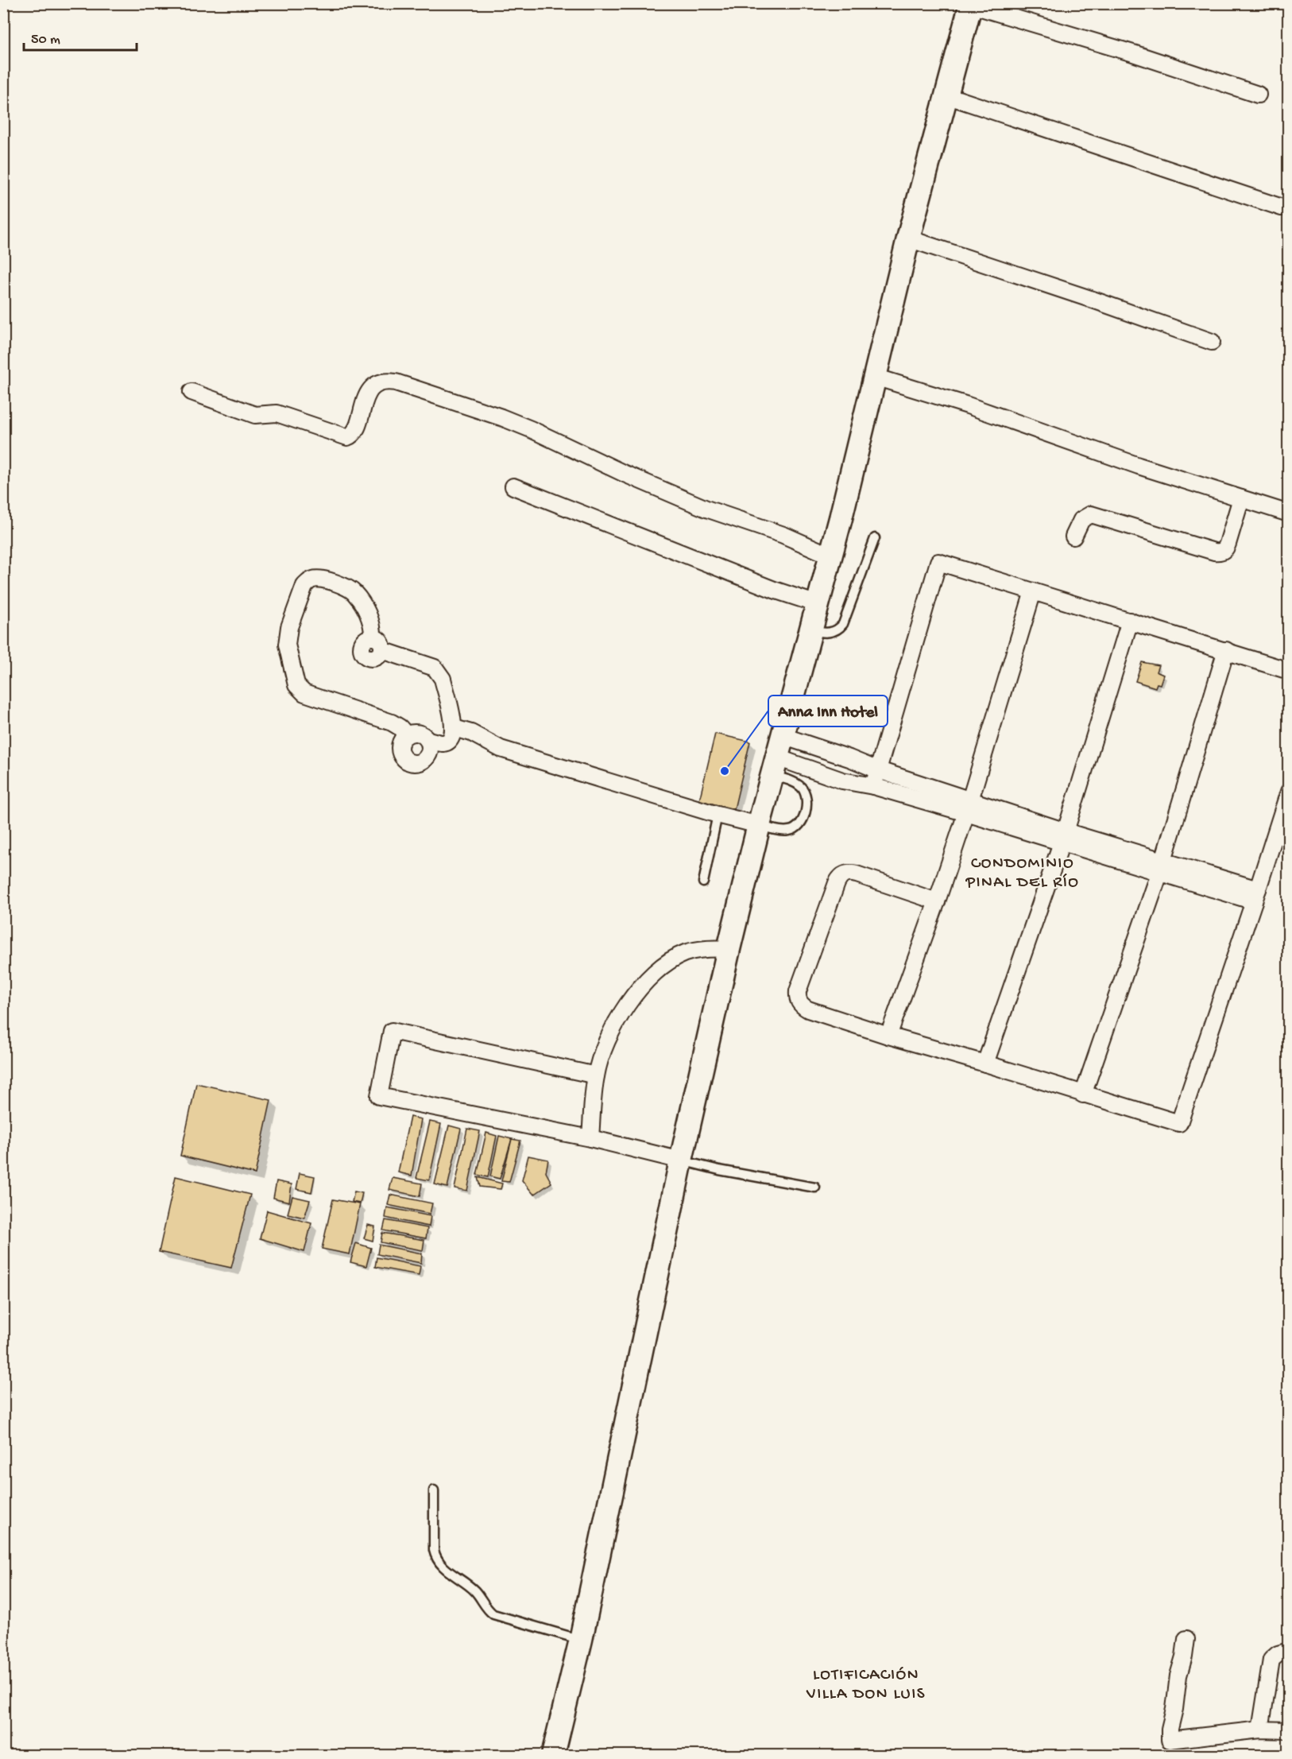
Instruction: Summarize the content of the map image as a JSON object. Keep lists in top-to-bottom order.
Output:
{
  "districts": ["CONDOMINIO PINAL DEL RÍO", "LOTIFICACIÓN VILLA DON LUIS"],
  "places": ["Anna Inn Hotel"],
  "scale_bar": "50 m"
}
